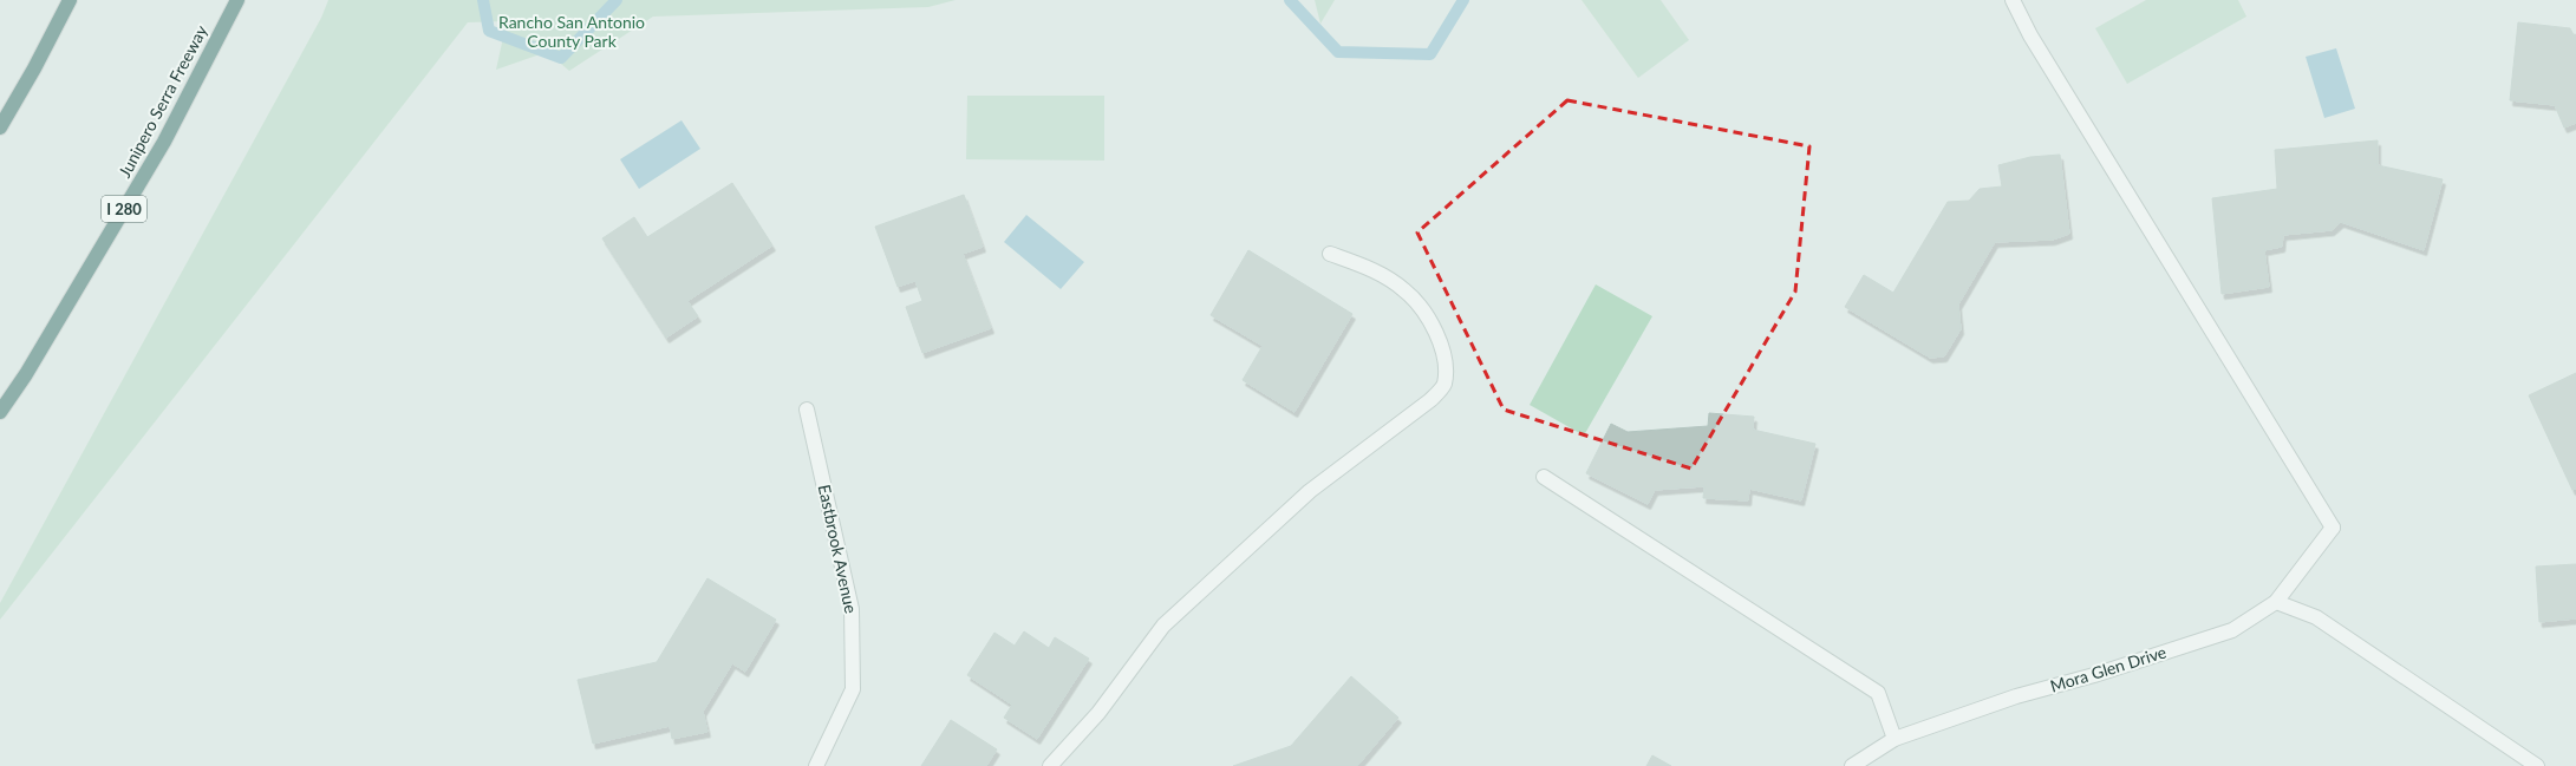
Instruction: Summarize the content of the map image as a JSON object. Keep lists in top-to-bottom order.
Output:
{
  "streets": {
    "highway": ["Junipero Serra Freeway", "I 280"],
    "street": ["Eastbrook Avenue", "Mora Glen Drive"]
  },
  "parks": ["Rancho San Antonio County Park"]
}
